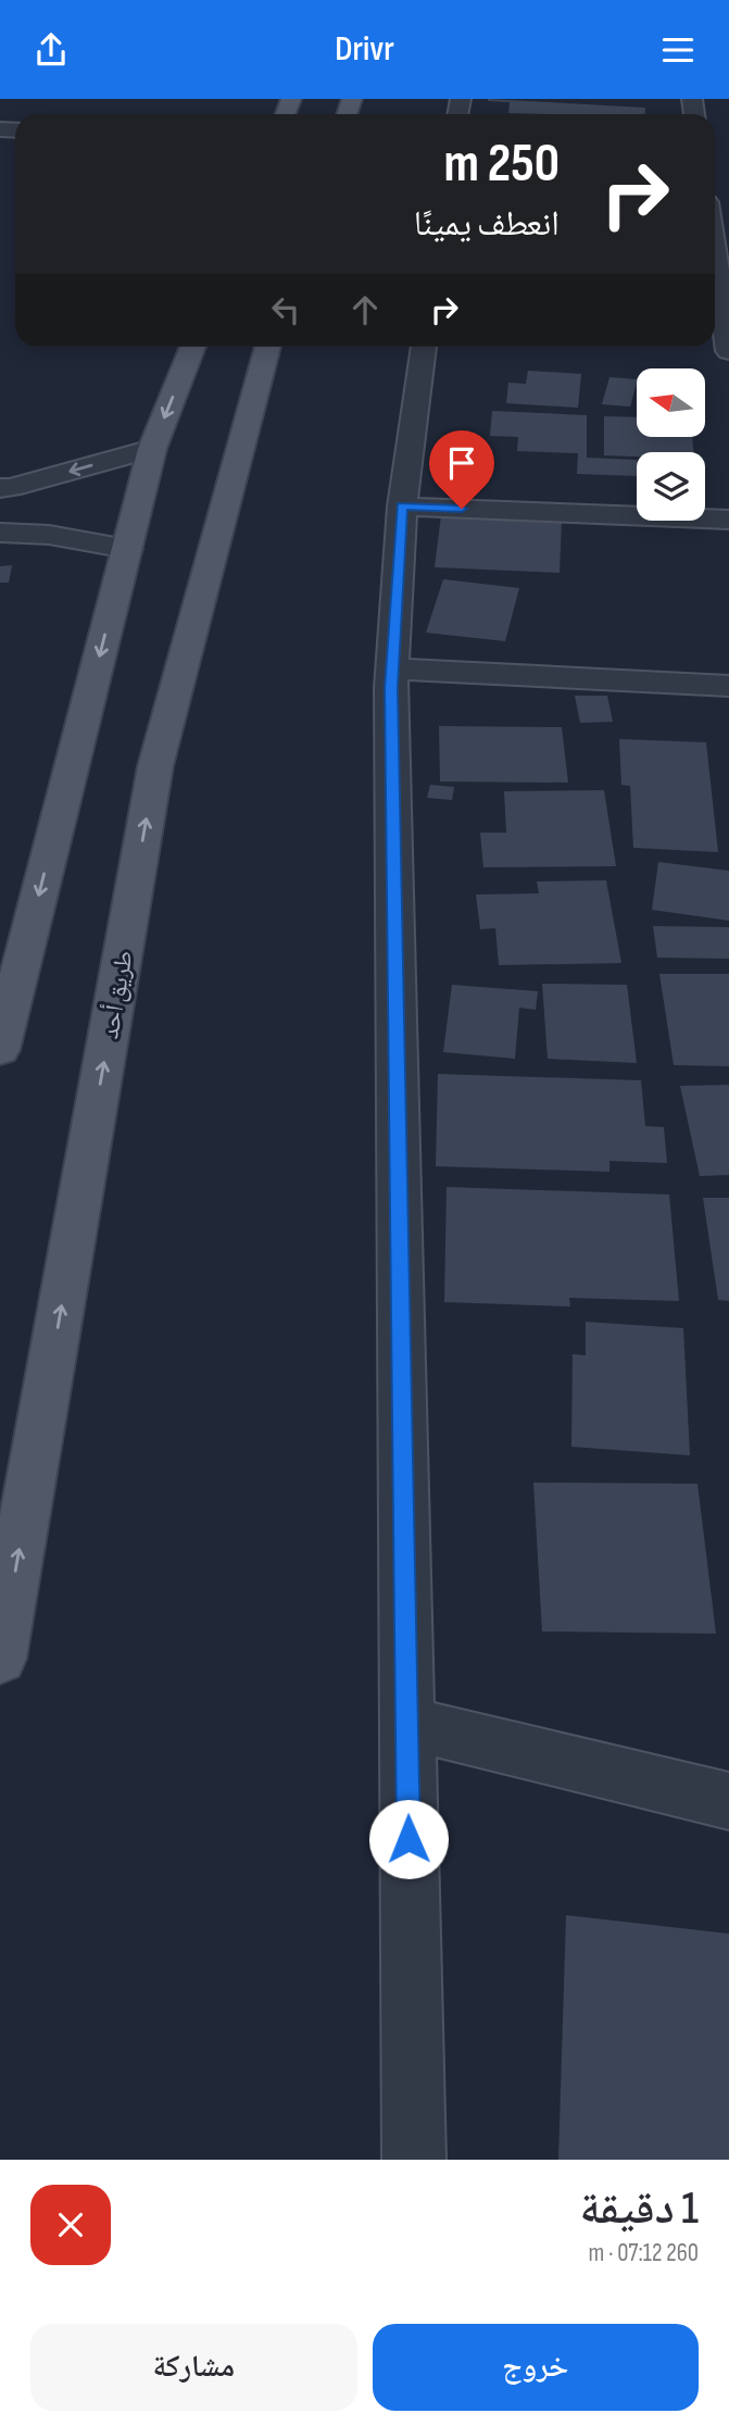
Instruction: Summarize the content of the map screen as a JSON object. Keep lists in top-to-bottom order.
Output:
{
  "streets": {
    "main road": ["طريق أحد"]
  },
  "north": "left",
  "page": {
    "header": "Drivr",
    "turn": ["250 m", "انعطف يمينًا"],
    "heading": ["1 دقيقة", "260 m · 07:12"],
    "buttons": ["خروج", "مشاركة"]
  }
}
